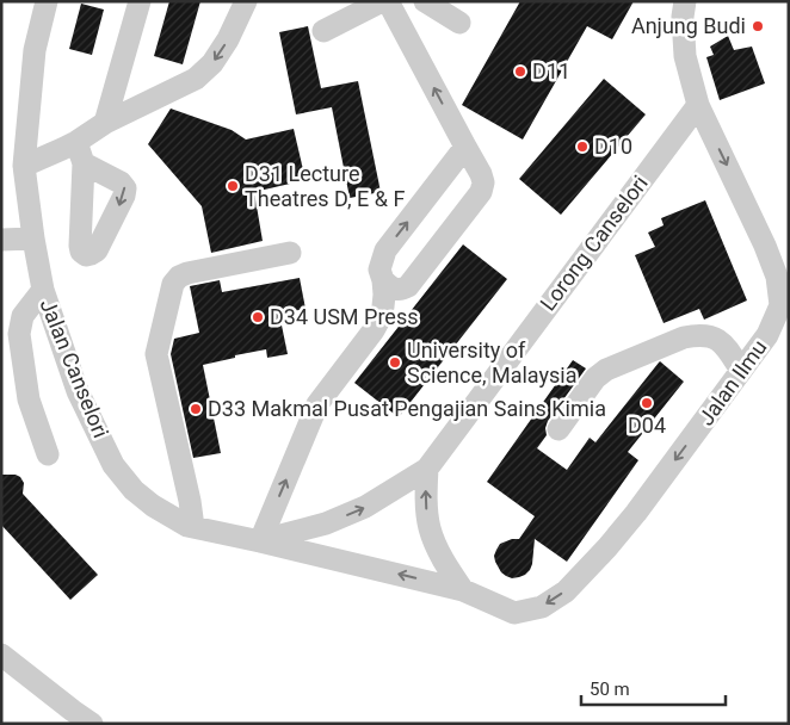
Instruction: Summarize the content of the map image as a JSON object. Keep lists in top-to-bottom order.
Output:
{
  "streets": {
    "street": ["Lorong Canselori", "Jalan Canselori", "Jalan Ilmu"]
  },
  "crossings": [
    ["Lorong Canselori", "Jalan Canselori"],
    ["Lorong Canselori", "Jalan Ilmu"],
    ["Jalan Canselori", "Jalan Ilmu"]
  ],
  "places": [
    "Anjung Budi",
    "D11",
    "D10",
    "D31 Lecture Theatres D, E & F",
    "D34 USM Press",
    "University of Science, Malaysia",
    "D04",
    "D33 Makmal Pusat Pengajian Sains Kimia"
  ],
  "scale_bar": "50 m"
}
